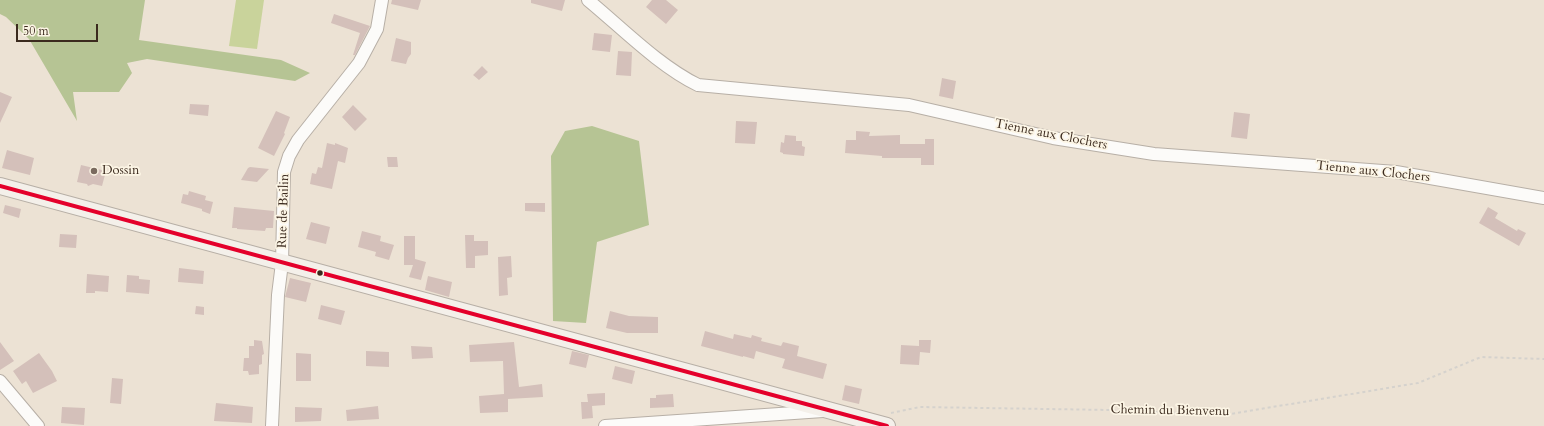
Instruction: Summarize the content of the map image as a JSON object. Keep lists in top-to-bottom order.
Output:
{
  "streets": {
    "street": ["Tienne aux Clochers", "Rue de Bailin"],
    "path": ["Chemin du Bienvenu"]
  },
  "places": ["Dossin"],
  "scale_bar": "50 m"
}
